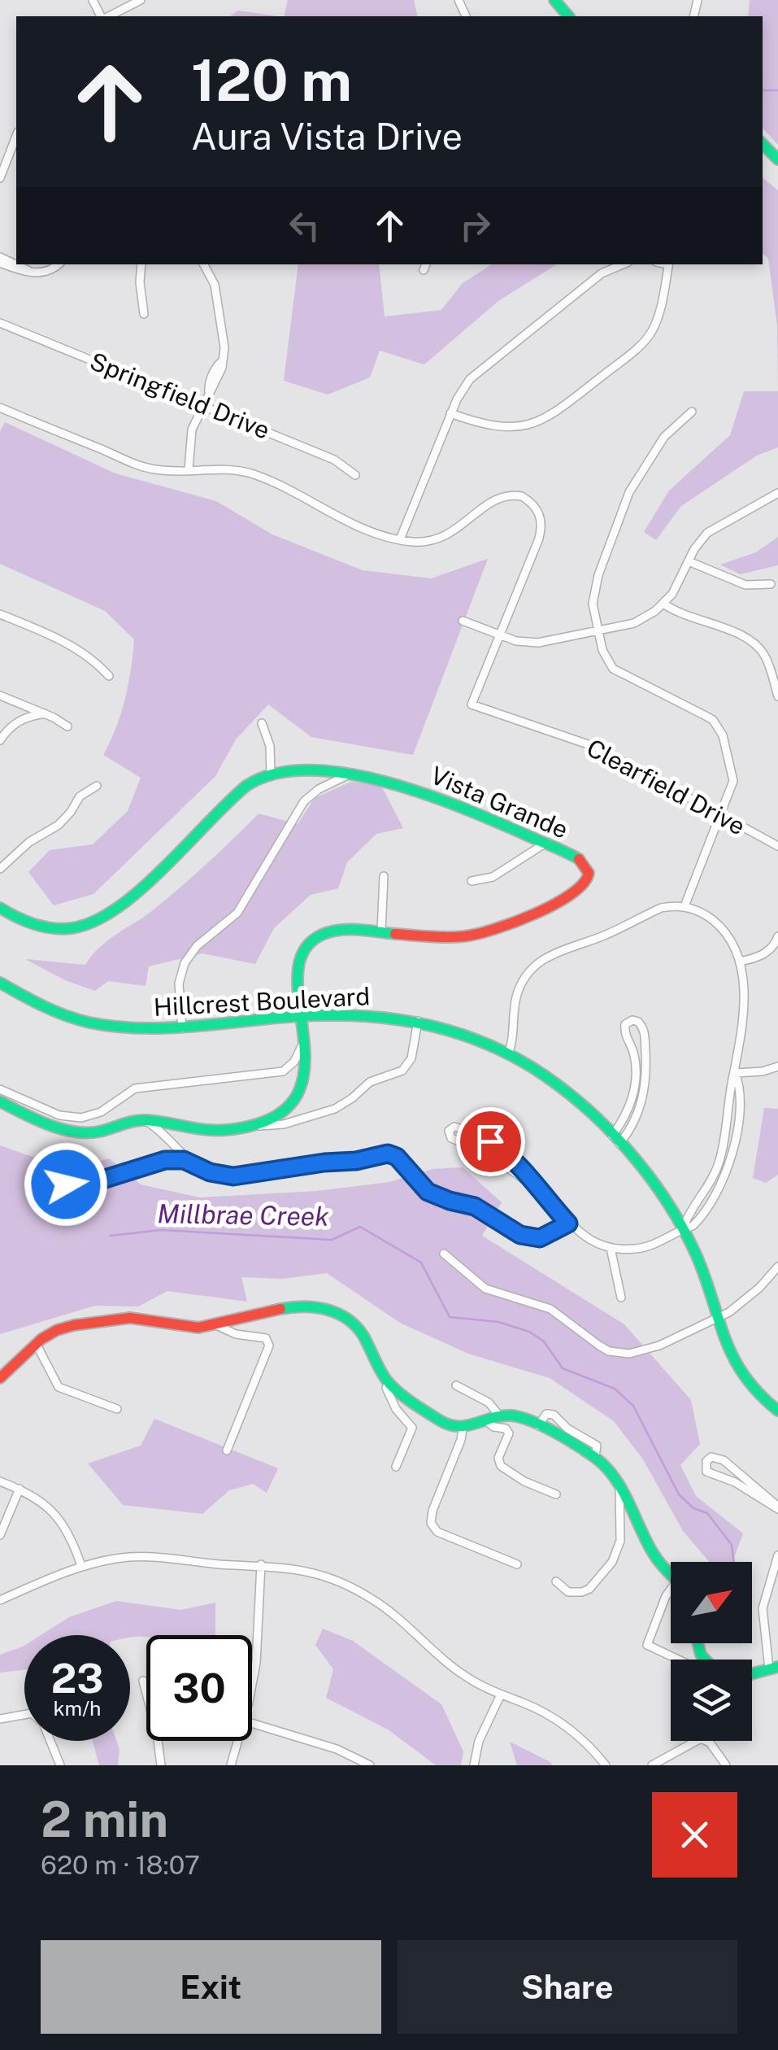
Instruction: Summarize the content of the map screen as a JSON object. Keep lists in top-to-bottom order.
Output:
{
  "streets": {
    "street": [
      "Springfield Drive",
      "Clearfield Drive",
      "Vista Grande",
      "Hillcrest Boulevard"
    ]
  },
  "crossings": [
    ["Vista Grande", "Hillcrest Boulevard"]
  ],
  "water": ["Millbrae Creek"],
  "north": "top right",
  "page": {
    "turn": ["120 m", "Aura Vista Drive"],
    "speed": "23 km/h",
    "limit": "30",
    "heading": ["2 min", "620 m · 18:07"],
    "buttons": ["Exit", "Share"]
  }
}
